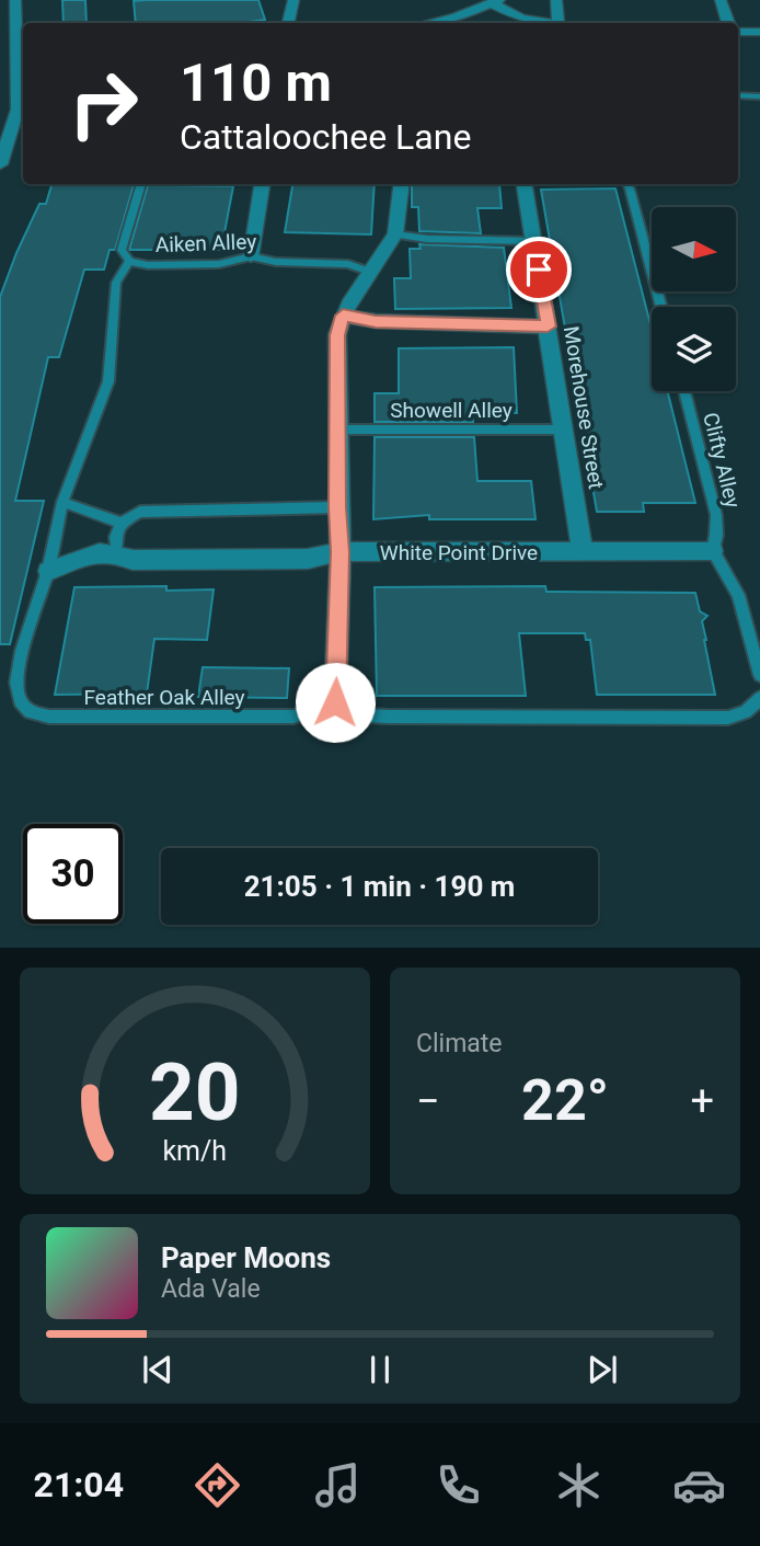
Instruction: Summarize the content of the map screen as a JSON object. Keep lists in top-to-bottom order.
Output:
{
  "streets": {
    "street": ["Morehouse Street", "White Point Drive"],
    "lane": [
      "Aiken Alley",
      "Showell Alley",
      "Clifty Alley",
      "Feather Oak Alley"
    ]
  },
  "crossings": [
    ["Aiken Alley", "Feather Oak Alley"],
    ["Morehouse Street", "Showell Alley"],
    ["Morehouse Street", "White Point Drive"],
    ["Clifty Alley", "White Point Drive"],
    ["White Point Drive", "Feather Oak Alley"]
  ],
  "north": "right",
  "page": {
    "turn": ["110 m", "Cattaloochee Lane"],
    "limit": "30",
    "trip": "21:05 · 1 min · 190 m",
    "tile": "Climate",
    "heat": ["−", "22°", "+"],
    "song": ["Paper Moons", "Ada Vale"],
    "tabs": "21:04",
    "gauge": ["20", "km/h"]
  }
}
